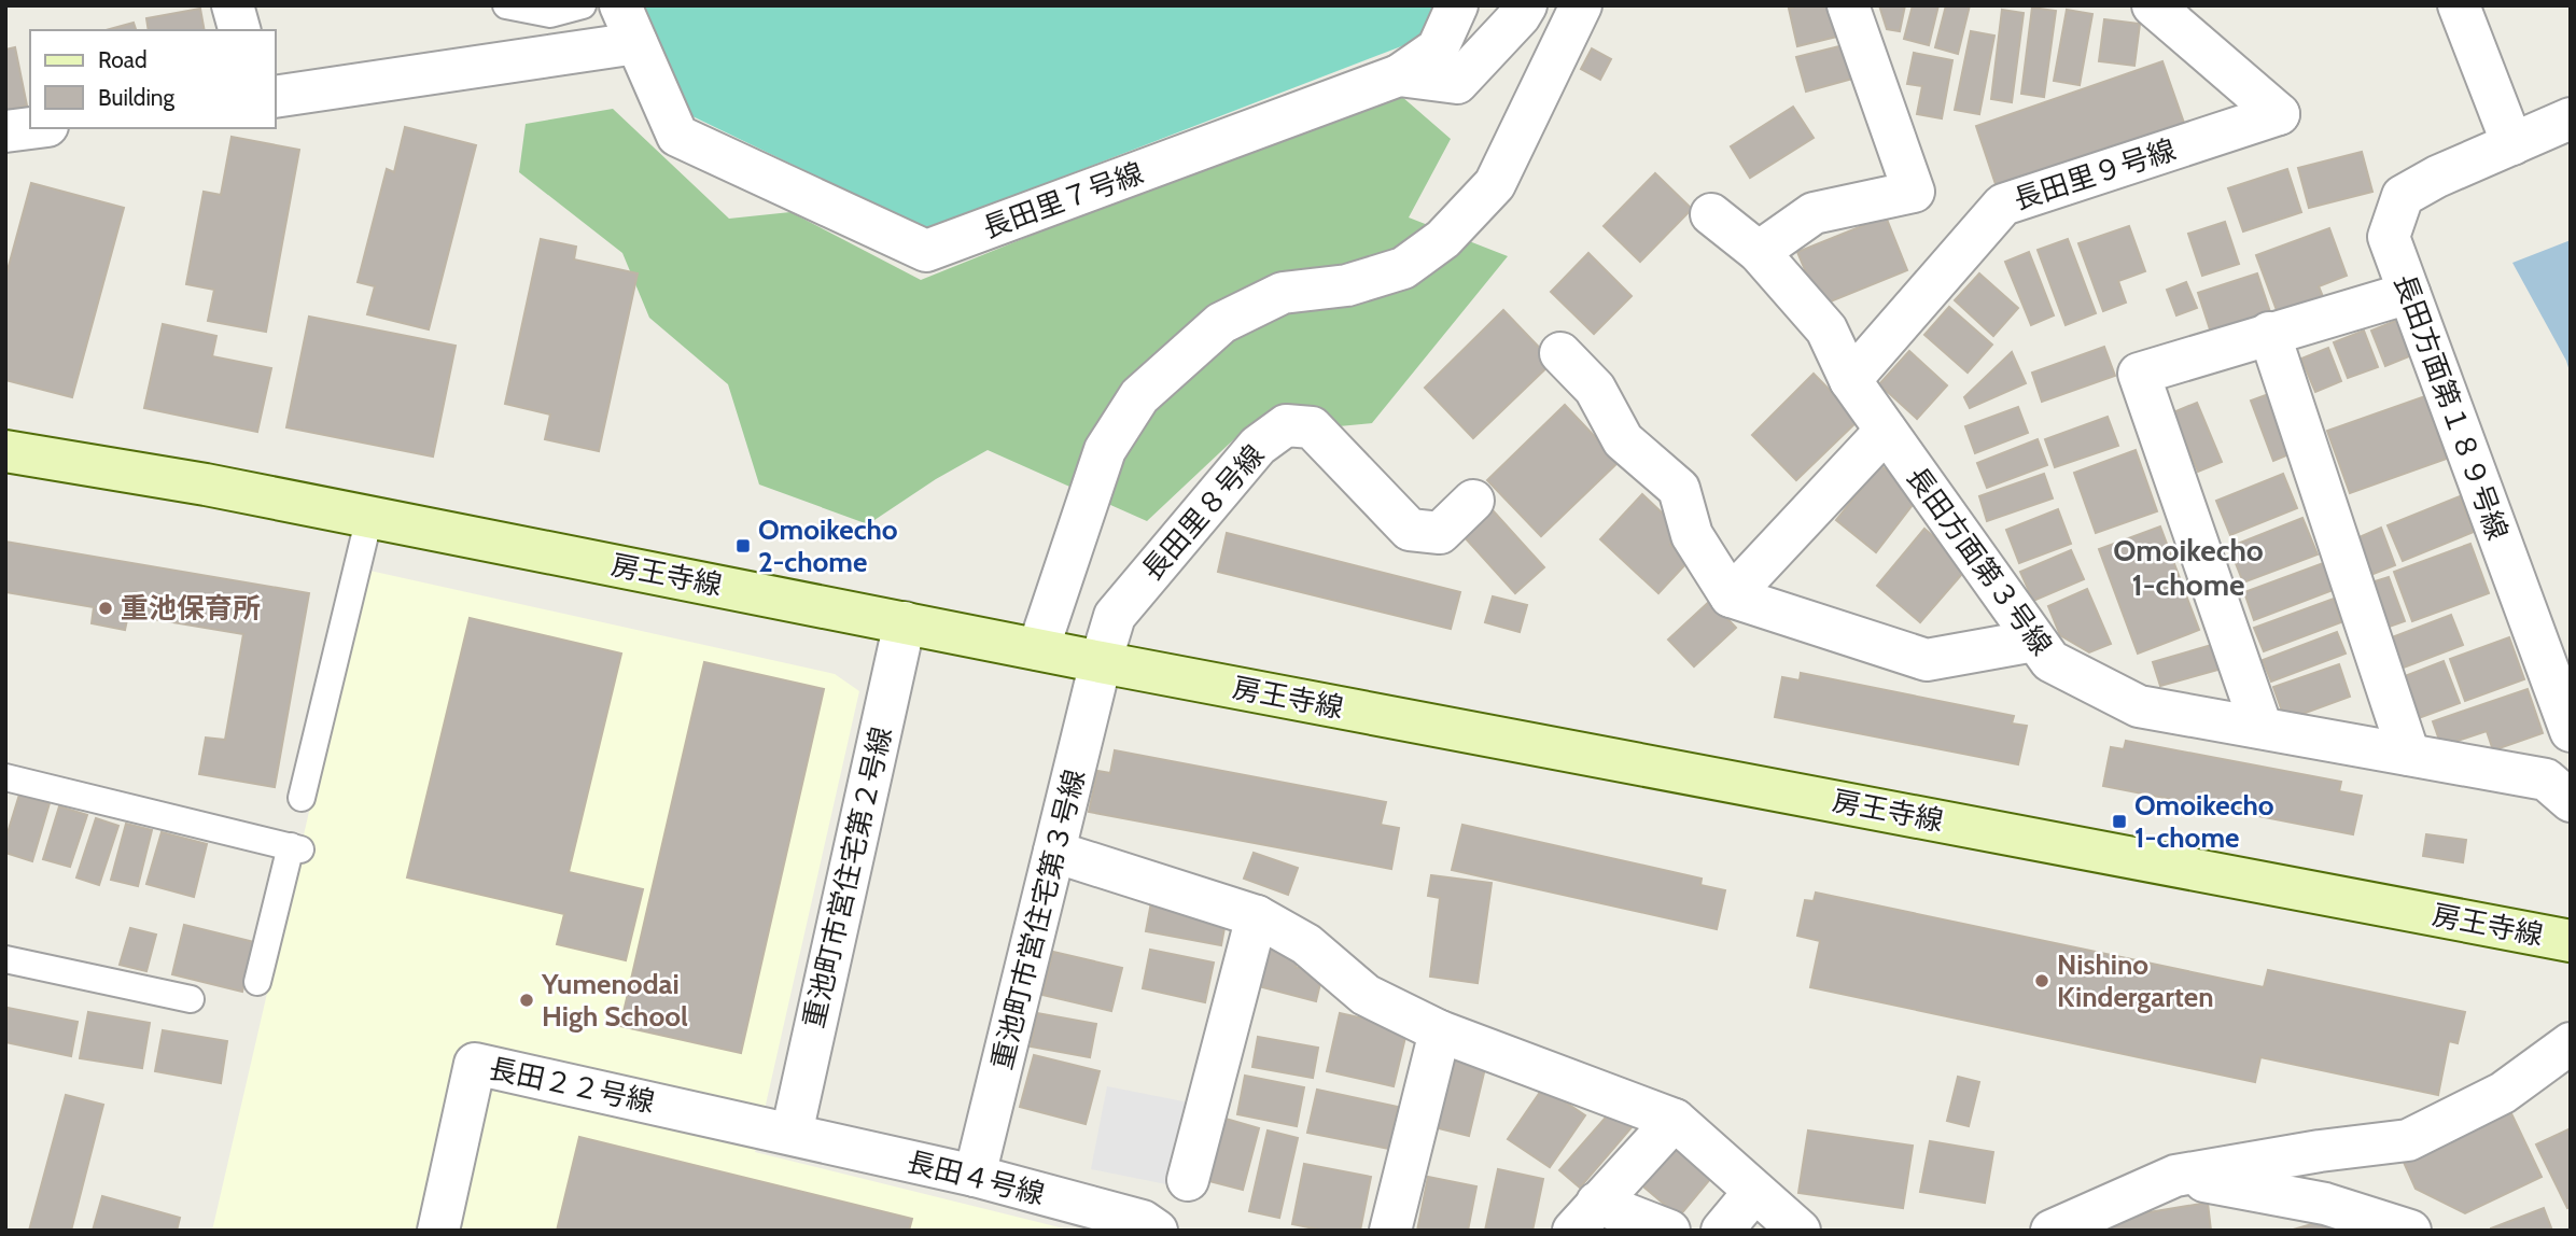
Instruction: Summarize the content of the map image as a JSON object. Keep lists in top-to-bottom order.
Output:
{
  "streets": {
    "street": [
      "長田里９号線",
      "長田里７号線",
      "長田方面第１８９号線",
      "長田里８号線",
      "長田方面第３号線",
      "房王寺線",
      "重池町市営住宅第２号線",
      "重池町市営住宅第３号線",
      "長田２２号線",
      "長田４号線"
    ]
  },
  "crossings": [
    ["長田里９号線", "長田方面第３号線"],
    ["長田里８号線", "房王寺線"],
    ["長田里８号線", "重池町市営住宅第３号線"],
    ["房王寺線", "重池町市営住宅第２号線"],
    ["房王寺線", "重池町市営住宅第３号線"],
    ["重池町市営住宅第２号線", "長田２２号線"],
    ["重池町市営住宅第２号線", "長田４号線"],
    ["重池町市営住宅第３号線", "長田４号線"],
    ["長田２２号線", "長田４号線"]
  ],
  "districts": ["Omoikecho 1-chome"],
  "places": {
    "transit": ["Omoikecho 2-chome", "Omoikecho 1-chome"],
    "other": ["重池保育所", "Nishino Kindergarten", "Yumenodai High School"]
  },
  "legend": ["Road", "Building"]
}
